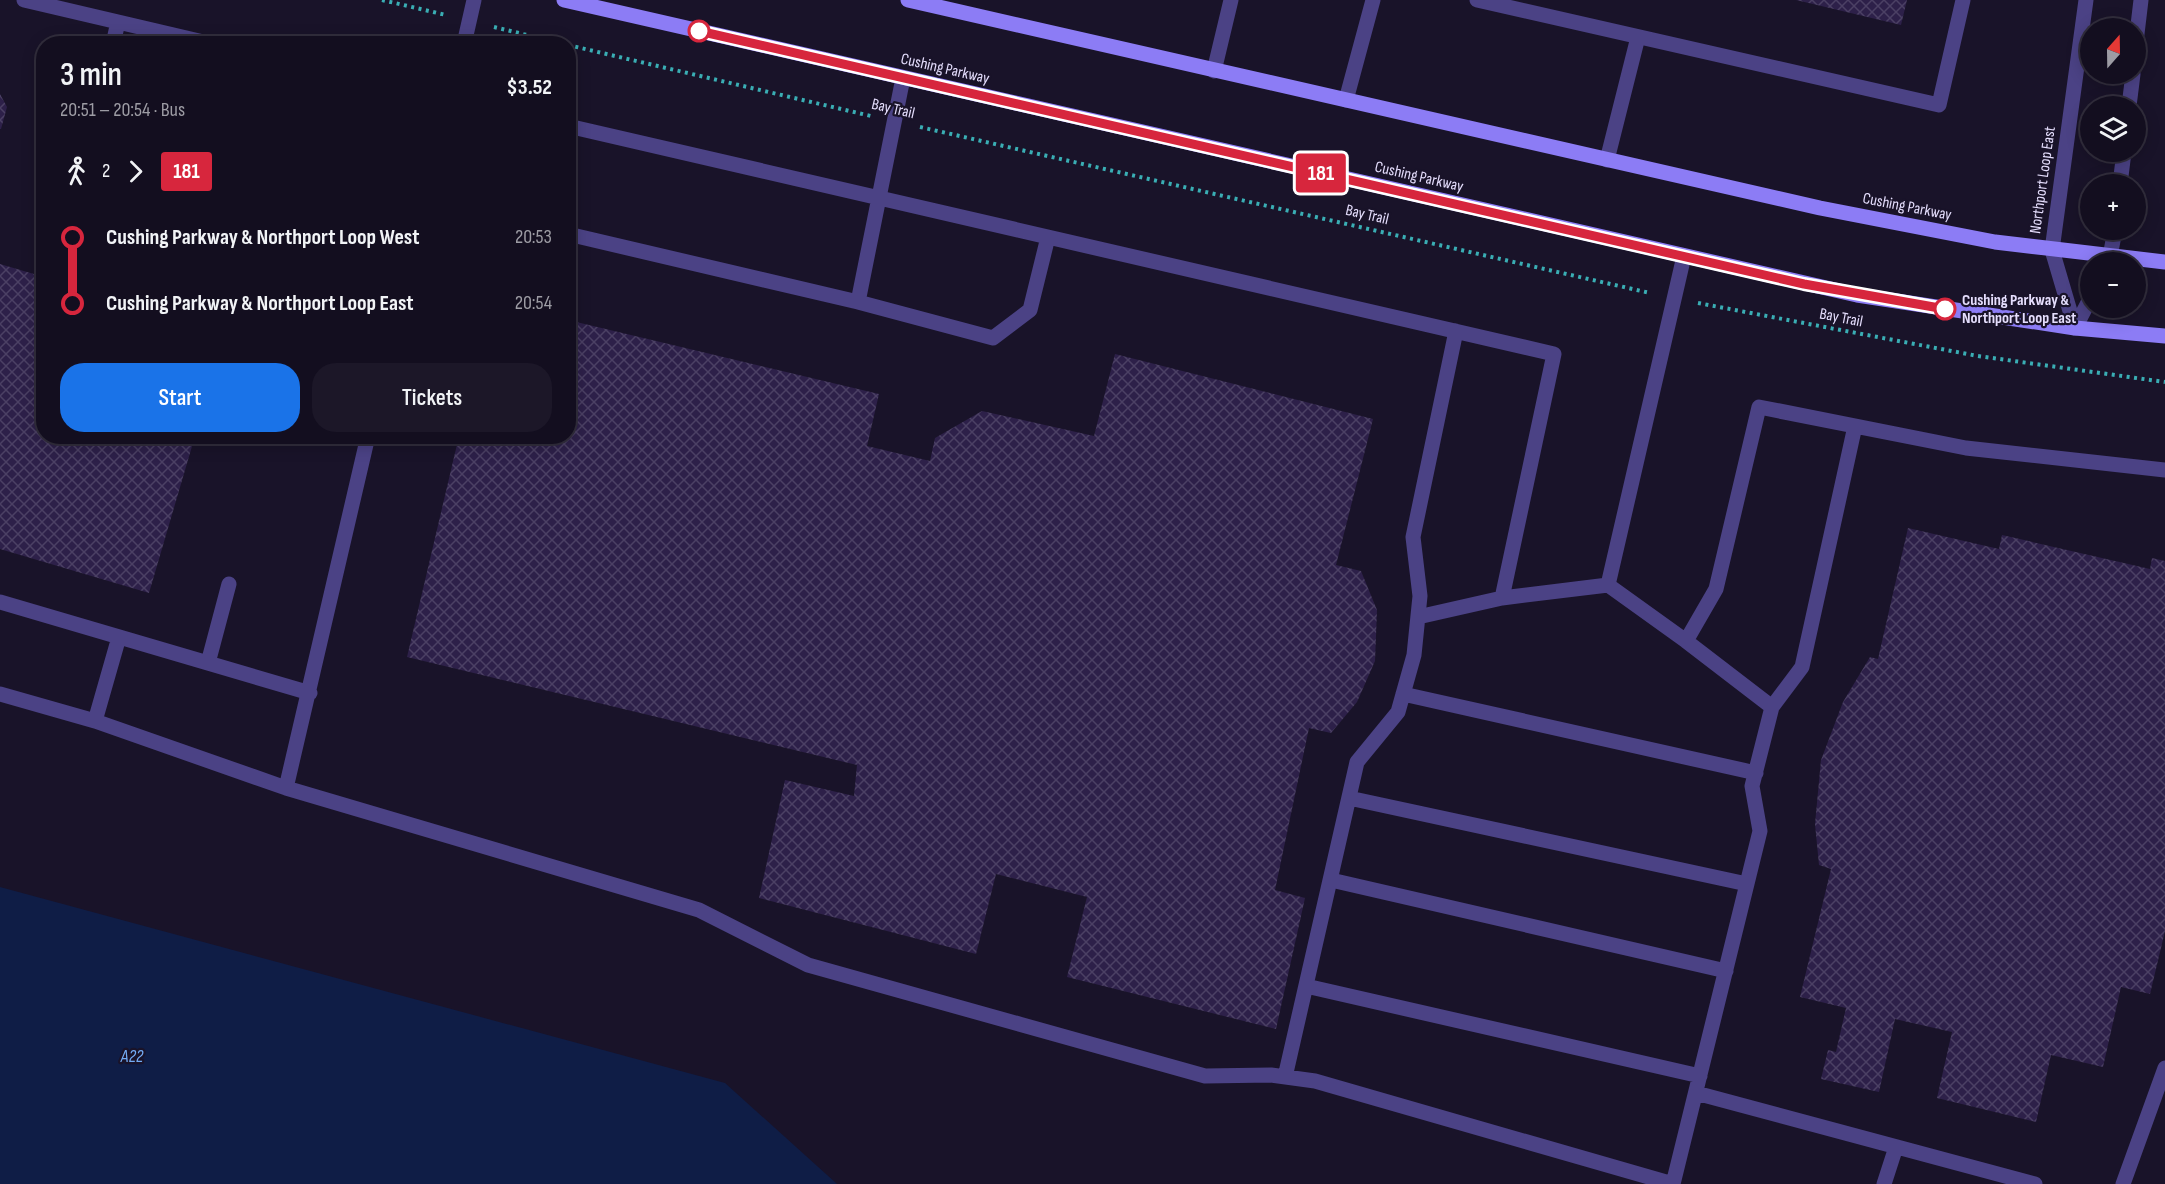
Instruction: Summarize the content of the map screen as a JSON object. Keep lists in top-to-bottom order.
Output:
{
  "streets": {
    "main road": ["Cushing Parkway"],
    "street": ["Northport Loop East"],
    "path": ["Bay Trail"]
  },
  "crossings": [
    ["Cushing Parkway", "Northport Loop East"]
  ],
  "water": ["A22"],
  "places": ["Cushing Parkway & Northport Loop East"],
  "lines": ["bus line 181"],
  "north": "top",
  "page": {
    "on_map": "181",
    "map_buttons": ["+", "−"],
    "heading": ["3 min", "20:51 – 20:54 · Bus", "$3.52"],
    "legs": ["2", "181"],
    "list": [
      {
        "name": "Cushing Parkway & Northport Loop West",
        "value": "20:53"
      },
      {
        "name": "Cushing Parkway & Northport Loop East",
        "value": "20:54"
      }
    ],
    "buttons": ["Start", "Tickets"]
  }
}
